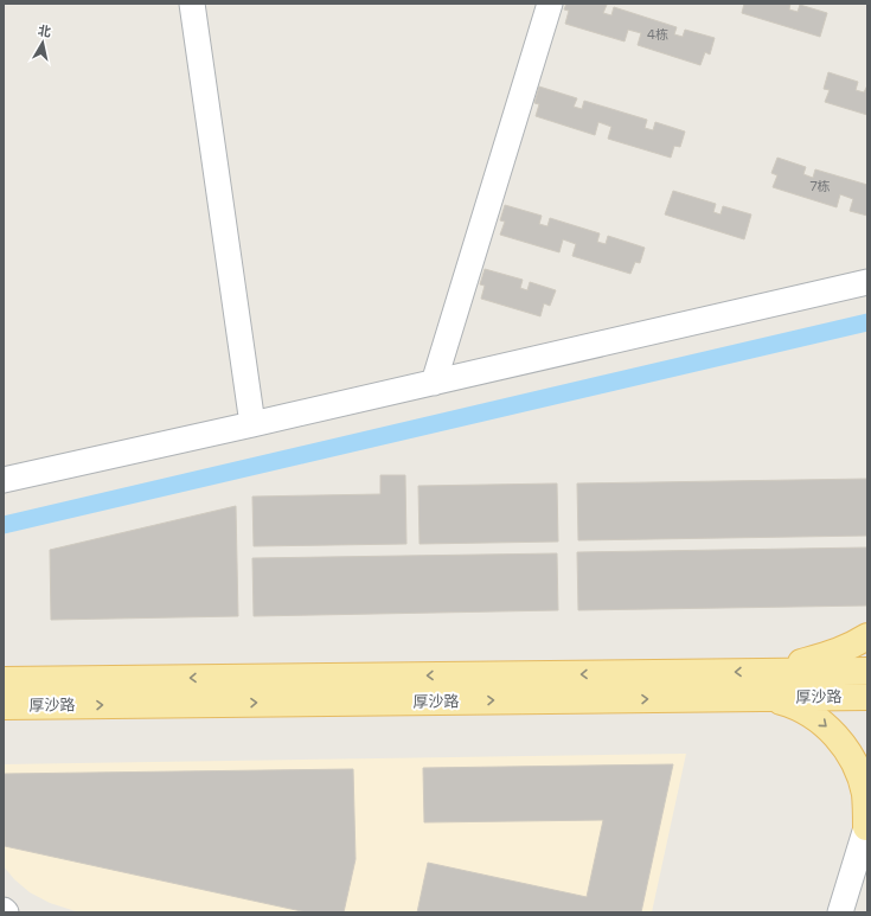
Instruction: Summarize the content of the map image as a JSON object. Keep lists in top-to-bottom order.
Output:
{
  "streets": {
    "main road": ["厚沙路"]
  },
  "house_numbers": ["4栋", "7栋"],
  "north": "top"
}
